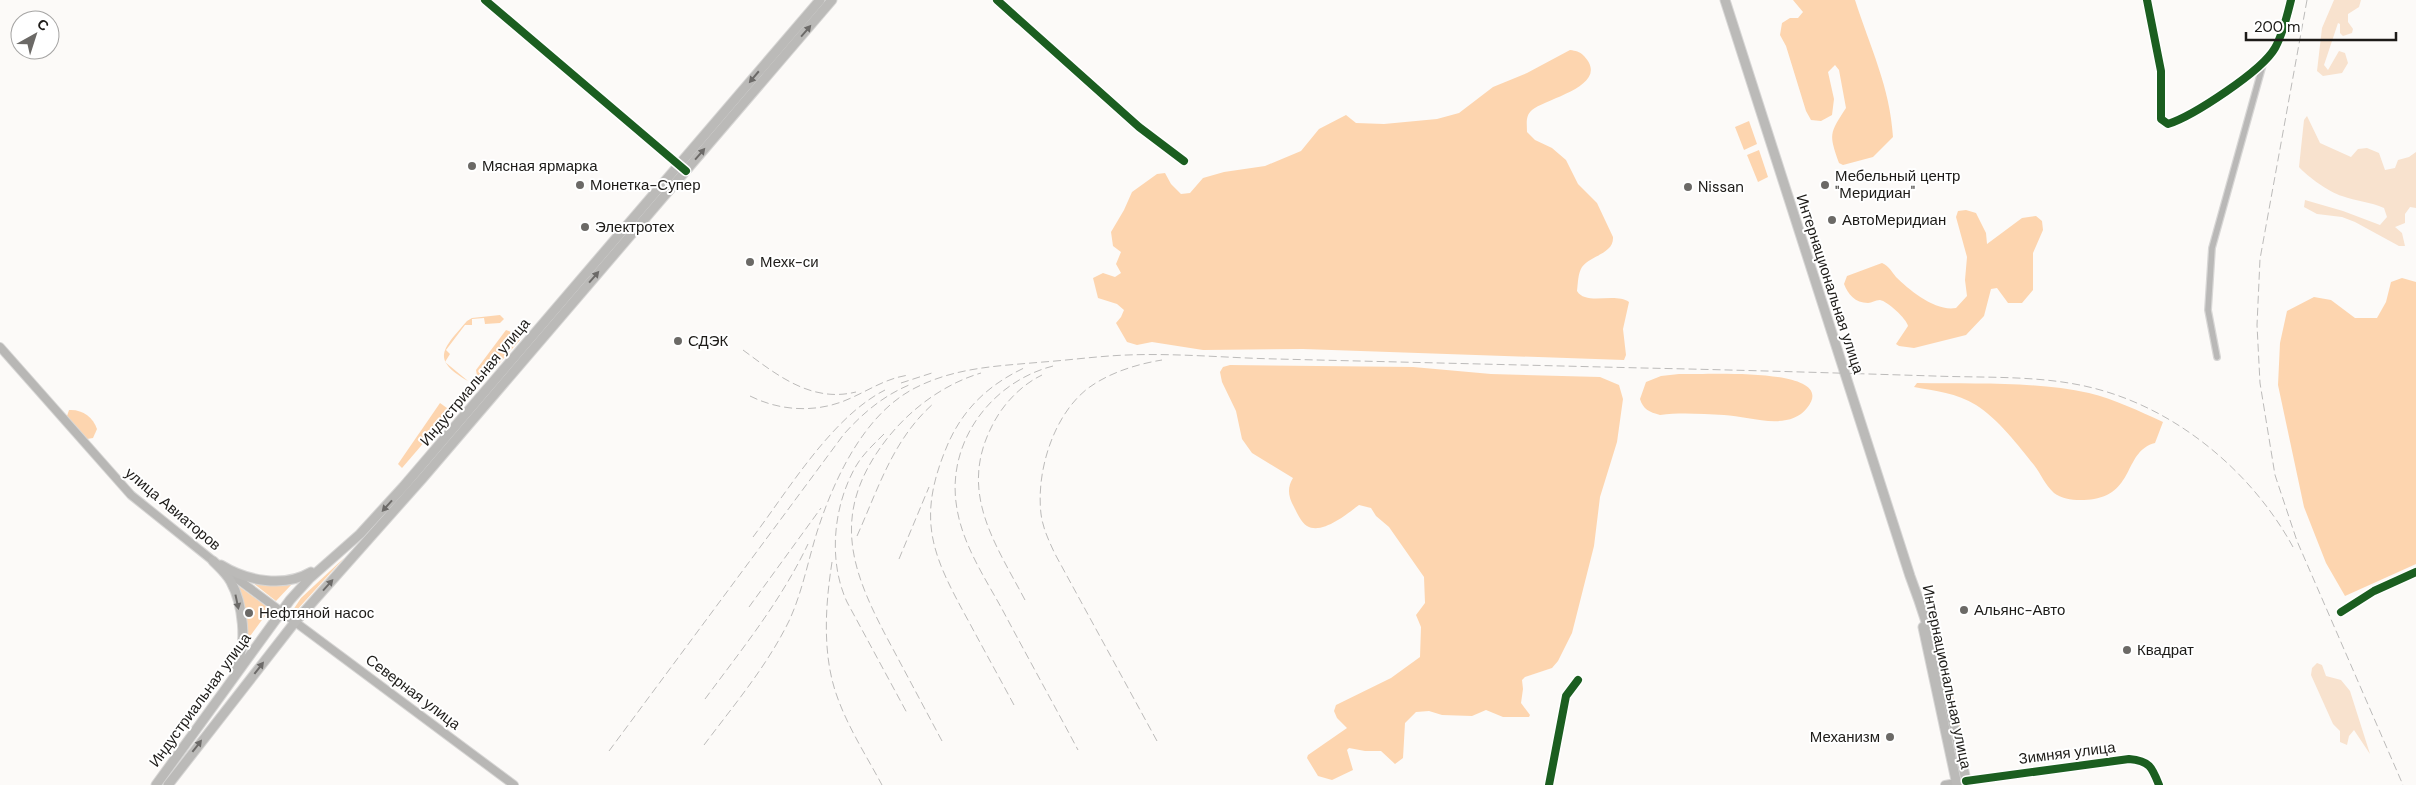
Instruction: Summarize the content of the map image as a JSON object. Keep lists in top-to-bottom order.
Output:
{
  "streets": {
    "main road": [
      "Интернациональная улица",
      "Индустриальная улица",
      "улица Авиаторов",
      "Северная улица",
      "Зимняя улица"
    ]
  },
  "crossings": [
    ["Интернациональная улица", "Зимняя улица"],
    ["Индустриальная улица", "улица Авиаторов"],
    ["Индустриальная улица", "Северная улица"],
    ["улица Авиаторов", "Северная улица"]
  ],
  "places": [
    "Мясная ярмарка",
    "Монетка-Супер",
    "Мебельный центр \"Меридиан\"",
    "Nissan",
    "АвтоМеридиан",
    "Электротех",
    "Мехк-си",
    "СДЭК",
    "Альянс-Авто",
    "Нефтяной насос",
    "Квадрат",
    "Механизм"
  ],
  "scale_bar": "200 m",
  "north": "top right"
}
